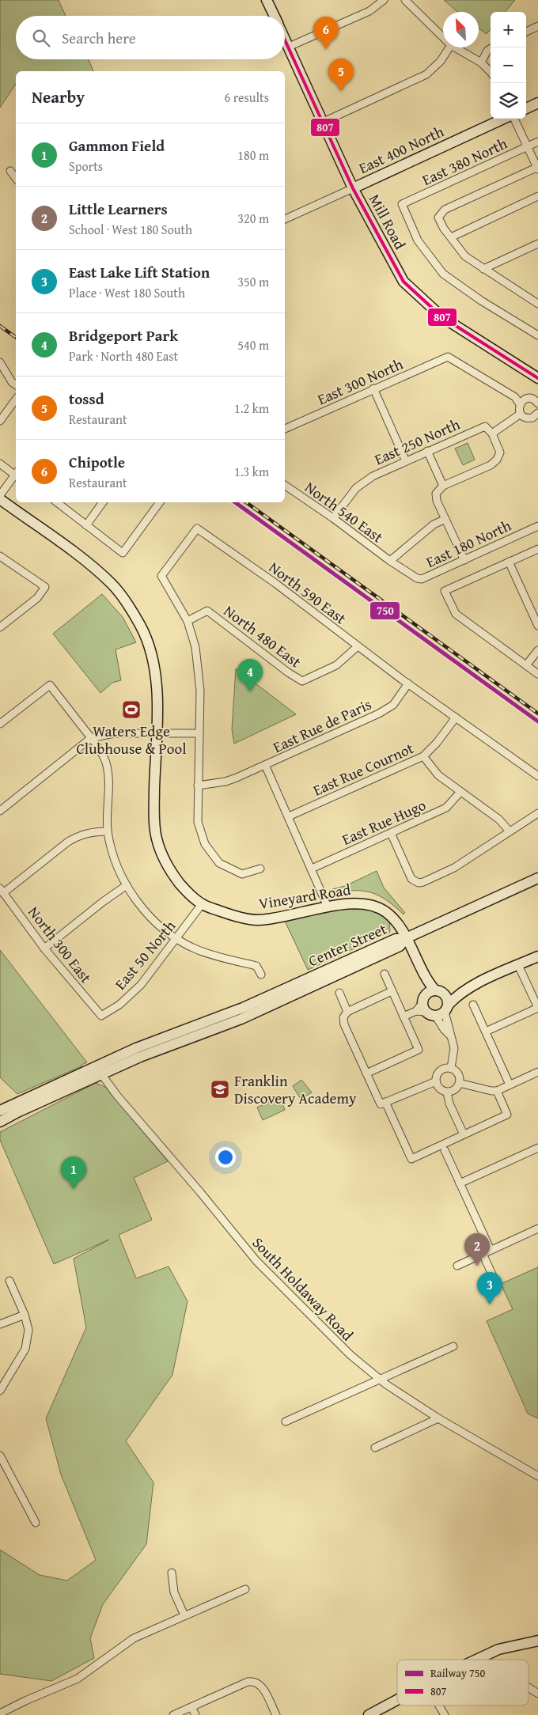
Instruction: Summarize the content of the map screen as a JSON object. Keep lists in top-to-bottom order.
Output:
{
  "streets": {
    "main road": [
      "East 400 North",
      "Mill Road",
      "Vineyard Road",
      "Center Street"
    ],
    "street": [
      "East 380 North",
      "East 300 North",
      "East 250 North",
      "North 540 East",
      "East 180 North",
      "North 590 East",
      "North 480 East",
      "East Rue de Paris",
      "East Rue Cournot",
      "East Rue Hugo",
      "North 300 East",
      "East 50 North",
      "South Holdaway Road"
    ]
  },
  "crossings": [
    ["East 400 North", "Mill Road"],
    ["East 250 North", "North 540 East"],
    ["North 540 East", "East 180 North"],
    ["North 590 East", "North 480 East"],
    ["North 590 East", "East Rue de Paris"],
    ["North 590 East", "East Rue Cournot"],
    ["Vineyard Road", "Center Street"],
    ["Vineyard Road", "East 50 North"],
    ["North 300 East", "East 50 North"],
    ["Center Street", "South Holdaway Road"]
  ],
  "places": {
    "sports": ["Waters Edge Clubhouse & Pool"],
    "school or university": ["Franklin Discovery Academy"]
  },
  "lines": ["transit line 807", "rail line 750"],
  "legend": ["Railway 750", "807"],
  "north": "top left",
  "page": {
    "map_buttons": ["+", "−"],
    "search": "Search here",
    "pins": [
      "6",
      "5",
      "4",
      "1",
      "2",
      "3"
    ],
    "heading": ["Nearby", "6 results"],
    "list": [
      {
        "mark": "1",
        "name": "Gammon Field",
        "note": "Sports",
        "value": "180 m"
      },
      {
        "mark": "2",
        "name": "Little Learners",
        "note": "School · West 180 South",
        "value": "320 m"
      },
      {
        "mark": "3",
        "name": "East Lake Lift Station",
        "note": "Place · West 180 South",
        "value": "350 m"
      },
      {
        "mark": "4",
        "name": "Bridgeport Park",
        "note": "Park · North 480 East",
        "value": "540 m"
      },
      {
        "mark": "5",
        "name": "tossd",
        "note": "Restaurant",
        "value": "1.2 km"
      },
      {
        "mark": "6",
        "name": "Chipotle",
        "note": "Restaurant",
        "value": "1.3 km"
      }
    ]
  }
}
